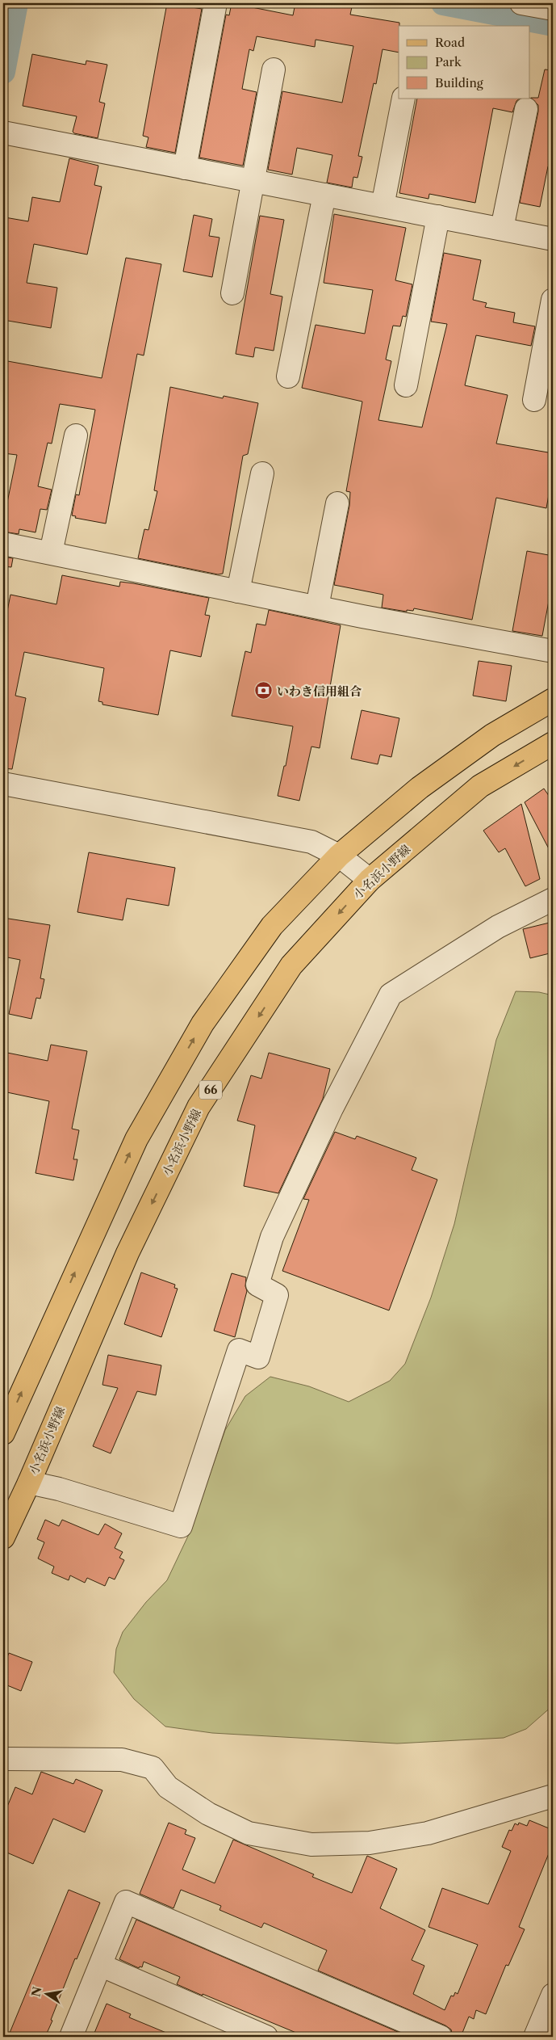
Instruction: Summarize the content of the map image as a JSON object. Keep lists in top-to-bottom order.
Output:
{
  "streets": {
    "main road": ["小名浜小野線", "66"]
  },
  "places": {
    "bank": ["いわき信用組合"]
  },
  "legend": ["Road", "Park", "Building"],
  "north": "left"
}
